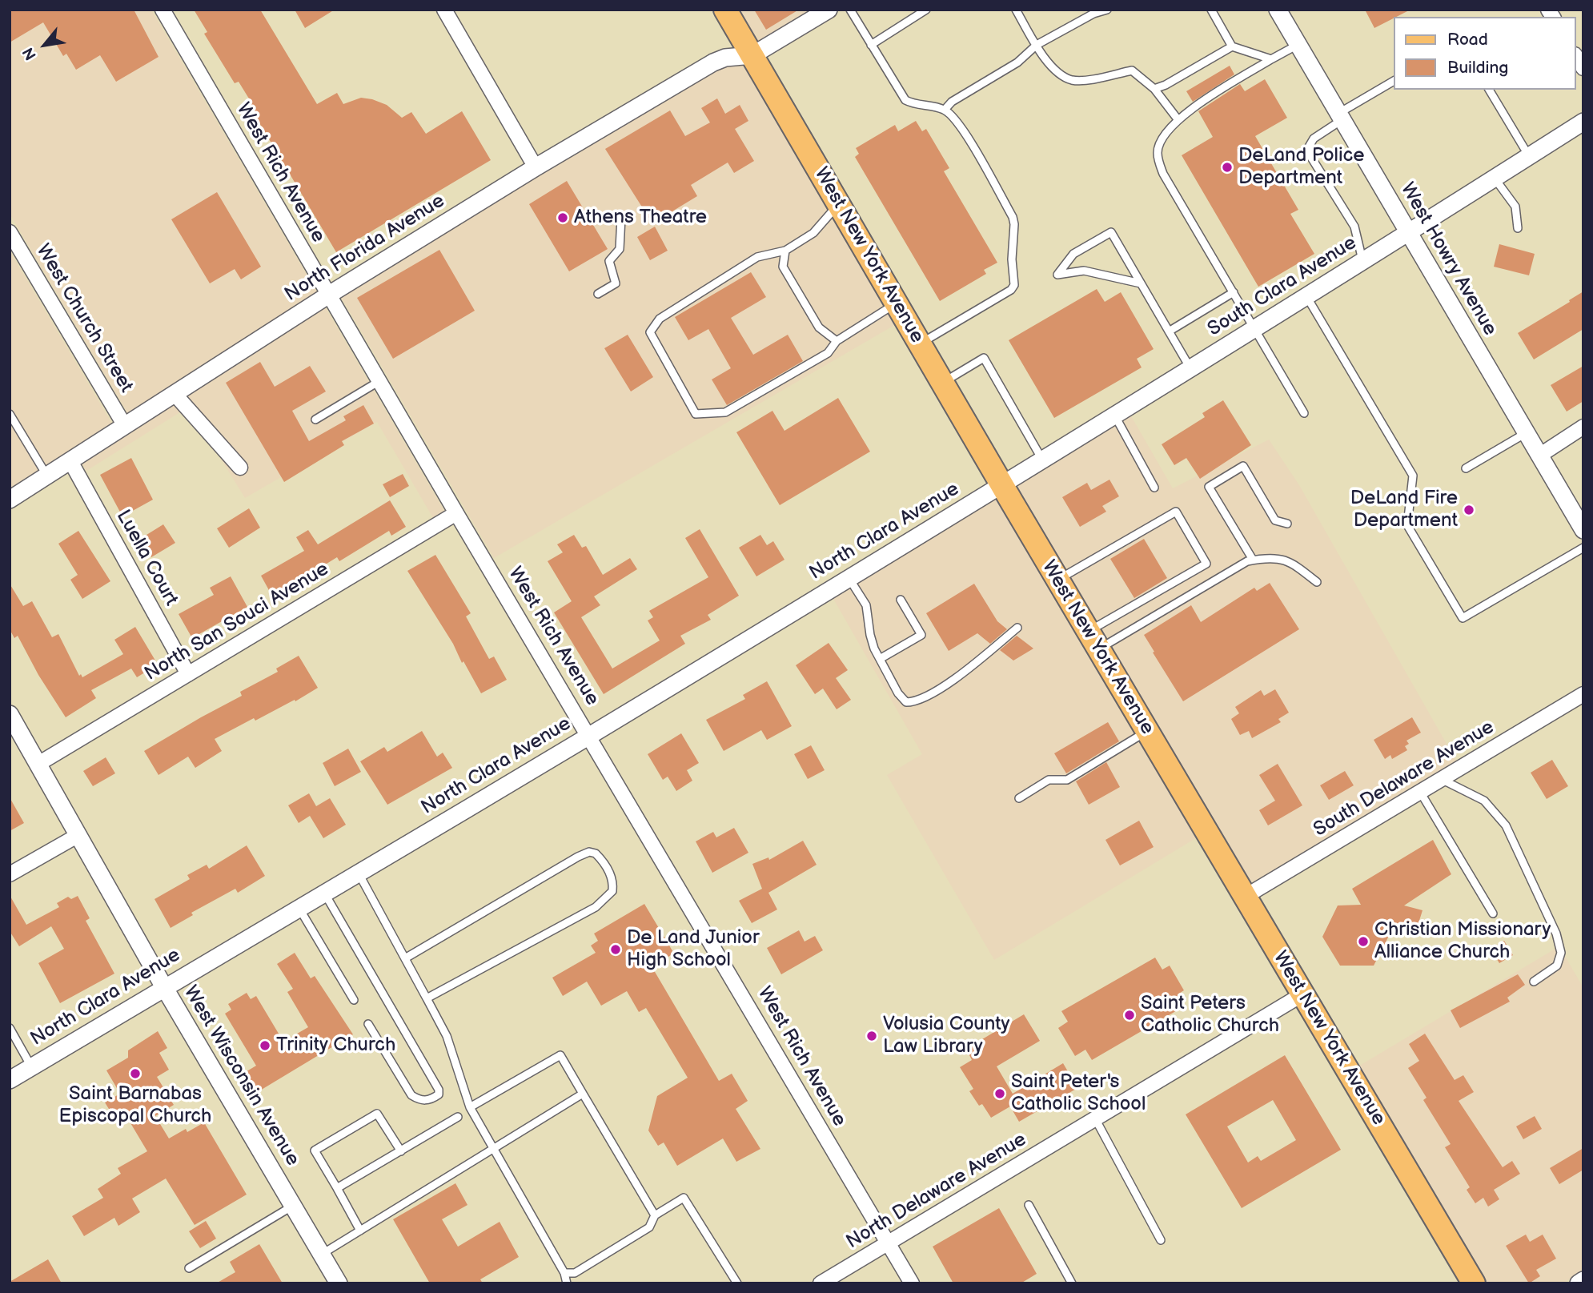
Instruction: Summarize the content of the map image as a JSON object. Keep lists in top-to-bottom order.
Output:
{
  "streets": {
    "main road": ["West New York Avenue"],
    "street": [
      "West Rich Avenue",
      "North Florida Avenue",
      "West Howry Avenue",
      "South Clara Avenue",
      "West Church Street",
      "North Clara Avenue",
      "Luella Court",
      "North San Souci Avenue",
      "South Delaware Avenue",
      "West Wisconsin Avenue",
      "North Delaware Avenue"
    ]
  },
  "crossings": [
    ["West Rich Avenue", "North Florida Avenue"],
    ["West Rich Avenue", "North Clara Avenue"],
    ["West Rich Avenue", "North San Souci Avenue"],
    ["West Rich Avenue", "North Delaware Avenue"],
    ["North Florida Avenue", "West New York Avenue"],
    ["North Florida Avenue", "West Church Street"],
    ["North Florida Avenue", "Luella Court"],
    ["West New York Avenue", "South Clara Avenue"],
    ["West New York Avenue", "North Clara Avenue"],
    ["West New York Avenue", "South Delaware Avenue"],
    ["West New York Avenue", "North Delaware Avenue"],
    ["West Howry Avenue", "South Clara Avenue"],
    ["South Clara Avenue", "North Clara Avenue"],
    ["North Clara Avenue", "West Wisconsin Avenue"],
    ["Luella Court", "North San Souci Avenue"],
    ["North San Souci Avenue", "West Wisconsin Avenue"]
  ],
  "places": [
    "DeLand Police Department",
    "Athens Theatre",
    "DeLand Fire Department",
    "Christian Missionary Alliance Church",
    "De Land Junior High School",
    "Saint Peters Catholic Church",
    "Volusia County Law Library",
    "Trinity Church",
    "Saint Barnabas Episcopal Church",
    "Saint Peter's Catholic School"
  ],
  "legend": ["Road", "Building"],
  "north": "bottom left"
}
